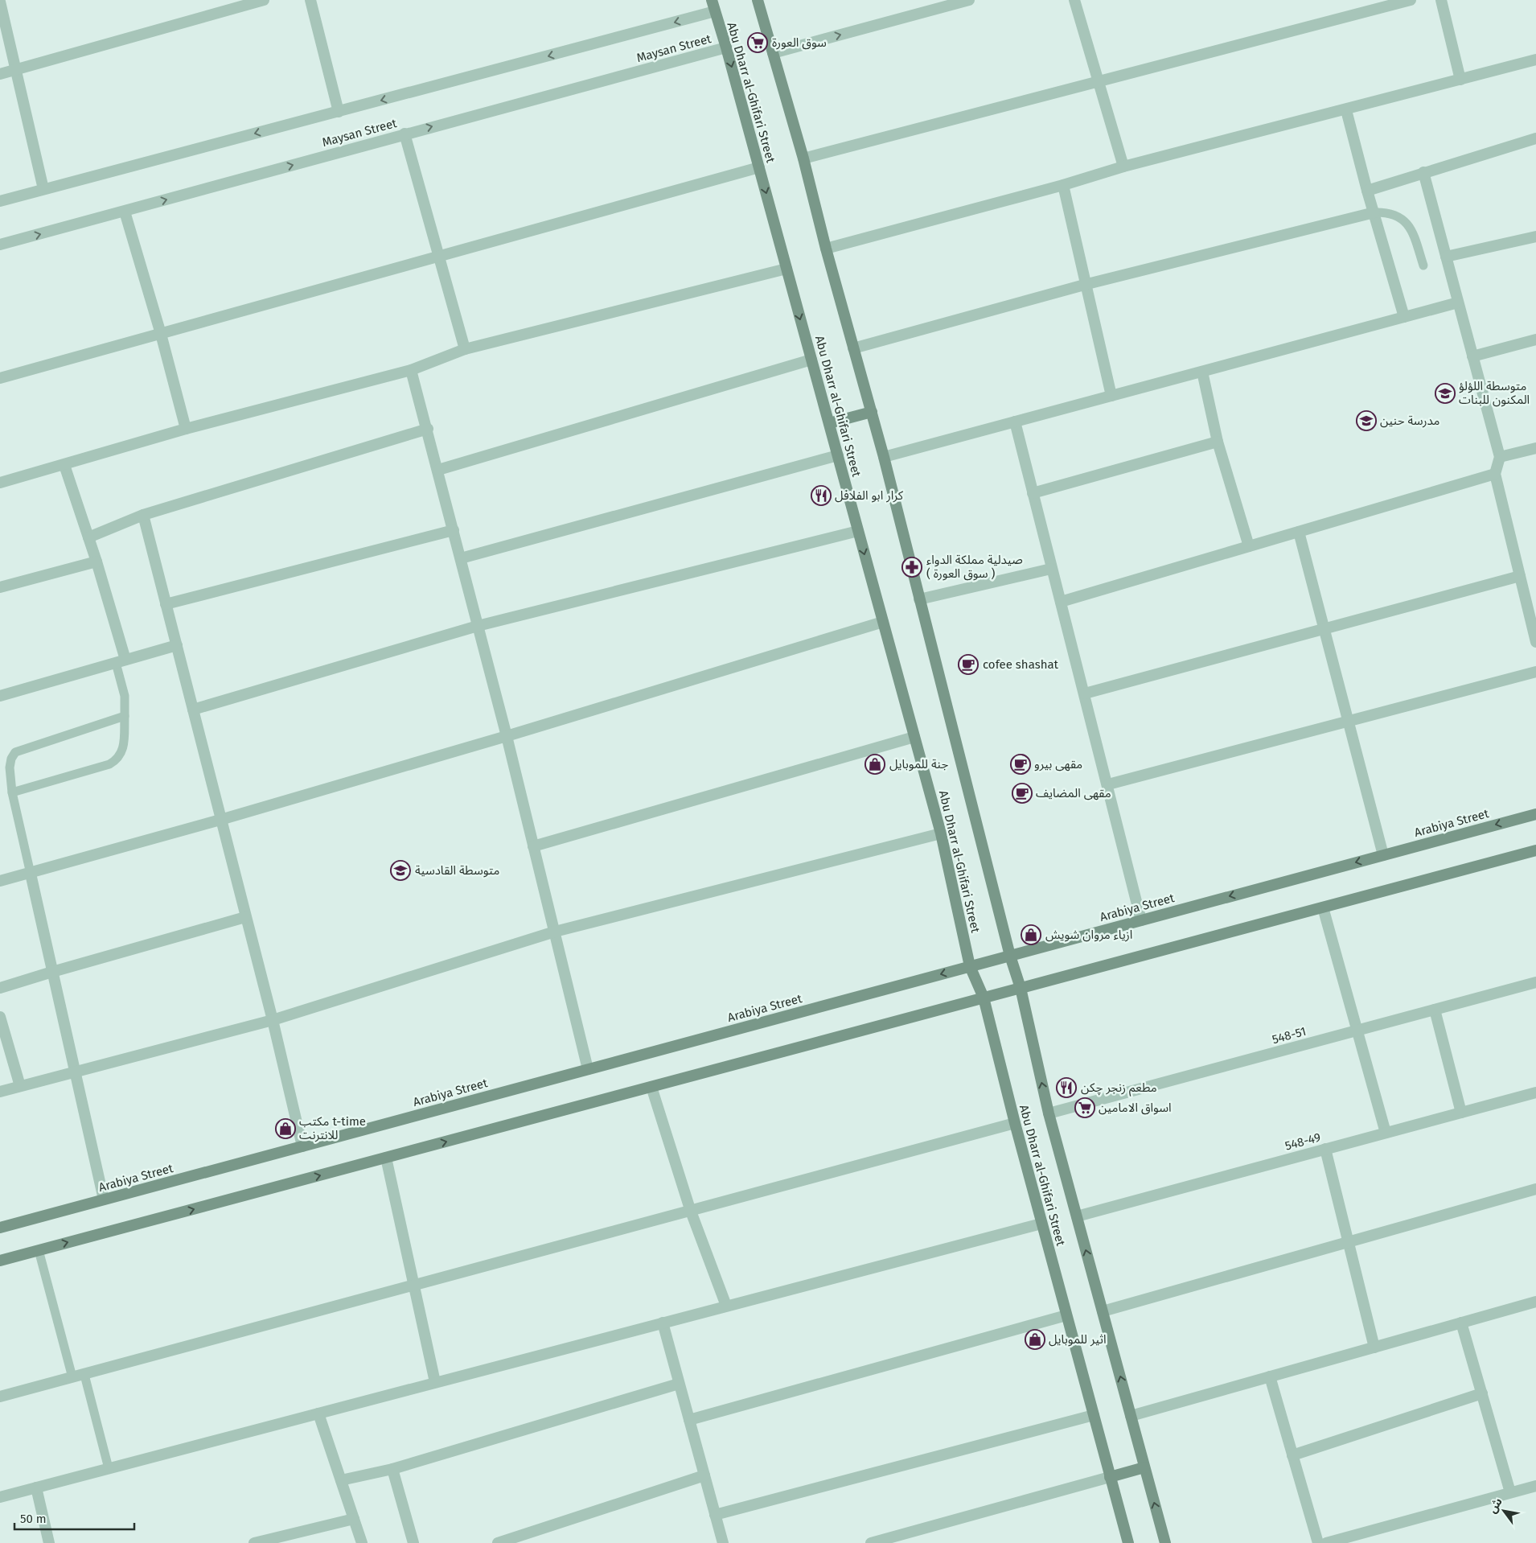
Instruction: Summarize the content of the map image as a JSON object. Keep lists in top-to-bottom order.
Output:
{
  "streets": {
    "main road": ["Abu Dharr al-Ghifari Street", "Arabiya Street"],
    "street": ["Maysan Street", "548-51", "548-49"]
  },
  "crossings": [
    ["Maysan Street", "Abu Dharr al-Ghifari Street"],
    ["Abu Dharr al-Ghifari Street", "Arabiya Street"],
    ["Abu Dharr al-Ghifari Street", "548-51"],
    ["Abu Dharr al-Ghifari Street", "548-49"]
  ],
  "places": {
    "supermarket": ["سوق العورة", "اسواق الامامين"],
    "school or university": ["متوسطة اللؤلؤ المكنون للبنات", "مدرسة حنين", "متوسطة القادسية"],
    "restaurant": ["كرار ابو الفلافل", "مطعم زنجر چكن"],
    "pharmacy": ["صيدلية مملكة الدواء ( سوق العورة )"],
    "cafe": ["cofee shashat", "مقهى بيرو", "مقهى المضايف"],
    "shop": [
      "جنة للموبايل",
      "ازياء مروان شويش",
      "مكتب t-time للانترنت",
      "اثير للموبايل"
    ]
  },
  "scale_bar": "50 m",
  "north": "top left"
}
